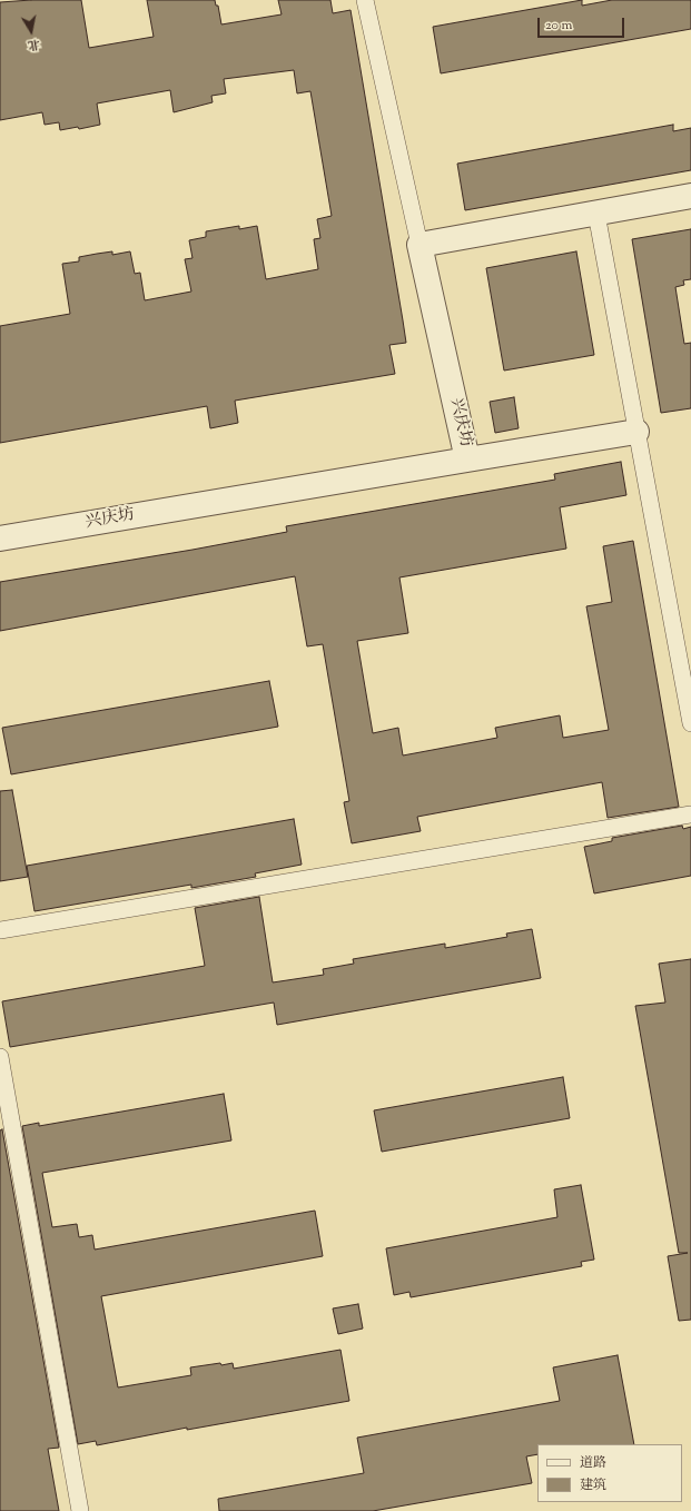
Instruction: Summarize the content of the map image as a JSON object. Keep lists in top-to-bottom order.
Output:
{
  "streets": {
    "street": ["兴庆坊"]
  },
  "legend": ["道路", "建筑"],
  "scale_bar": "20 m",
  "north": "bottom"
}
